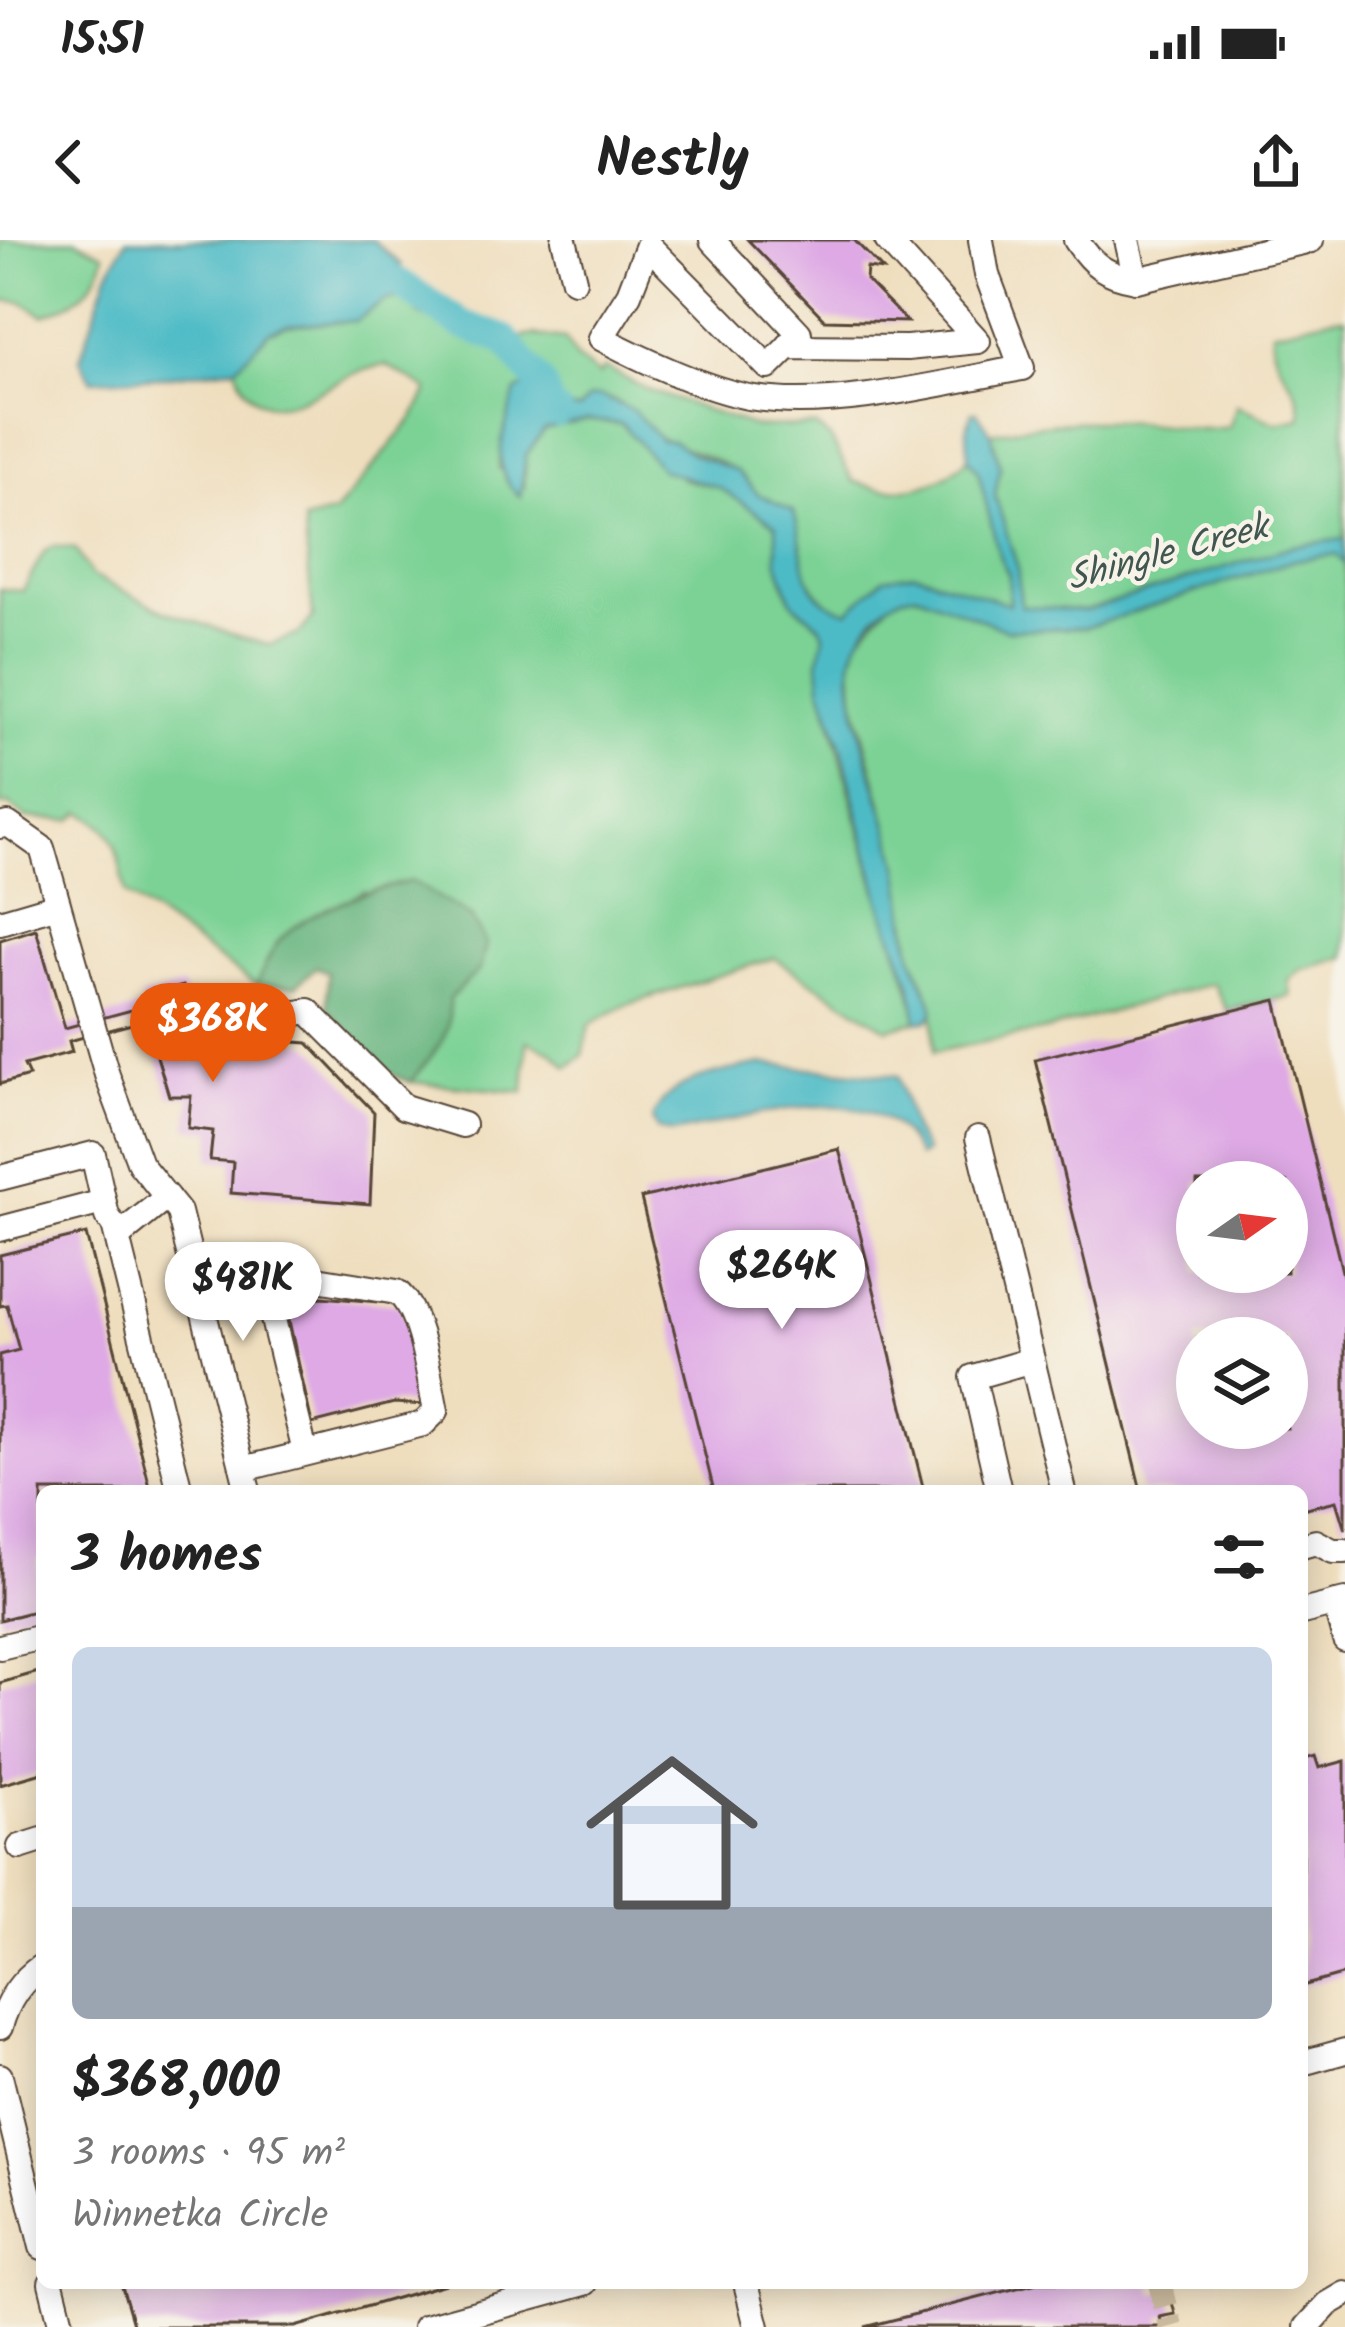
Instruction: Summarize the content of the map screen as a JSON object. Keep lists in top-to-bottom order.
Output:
{
  "water": ["Shingle Creek"],
  "north": "right",
  "page": {
    "status": "15:51",
    "header": "Nestly",
    "price": ["$368K", "$264K", "$481K"],
    "heading": "3 homes",
    "list": [
      {
        "name": "$368,000",
        "note": "3 rooms · 95 m² · Winnetka Circle"
      }
    ]
  }
}
